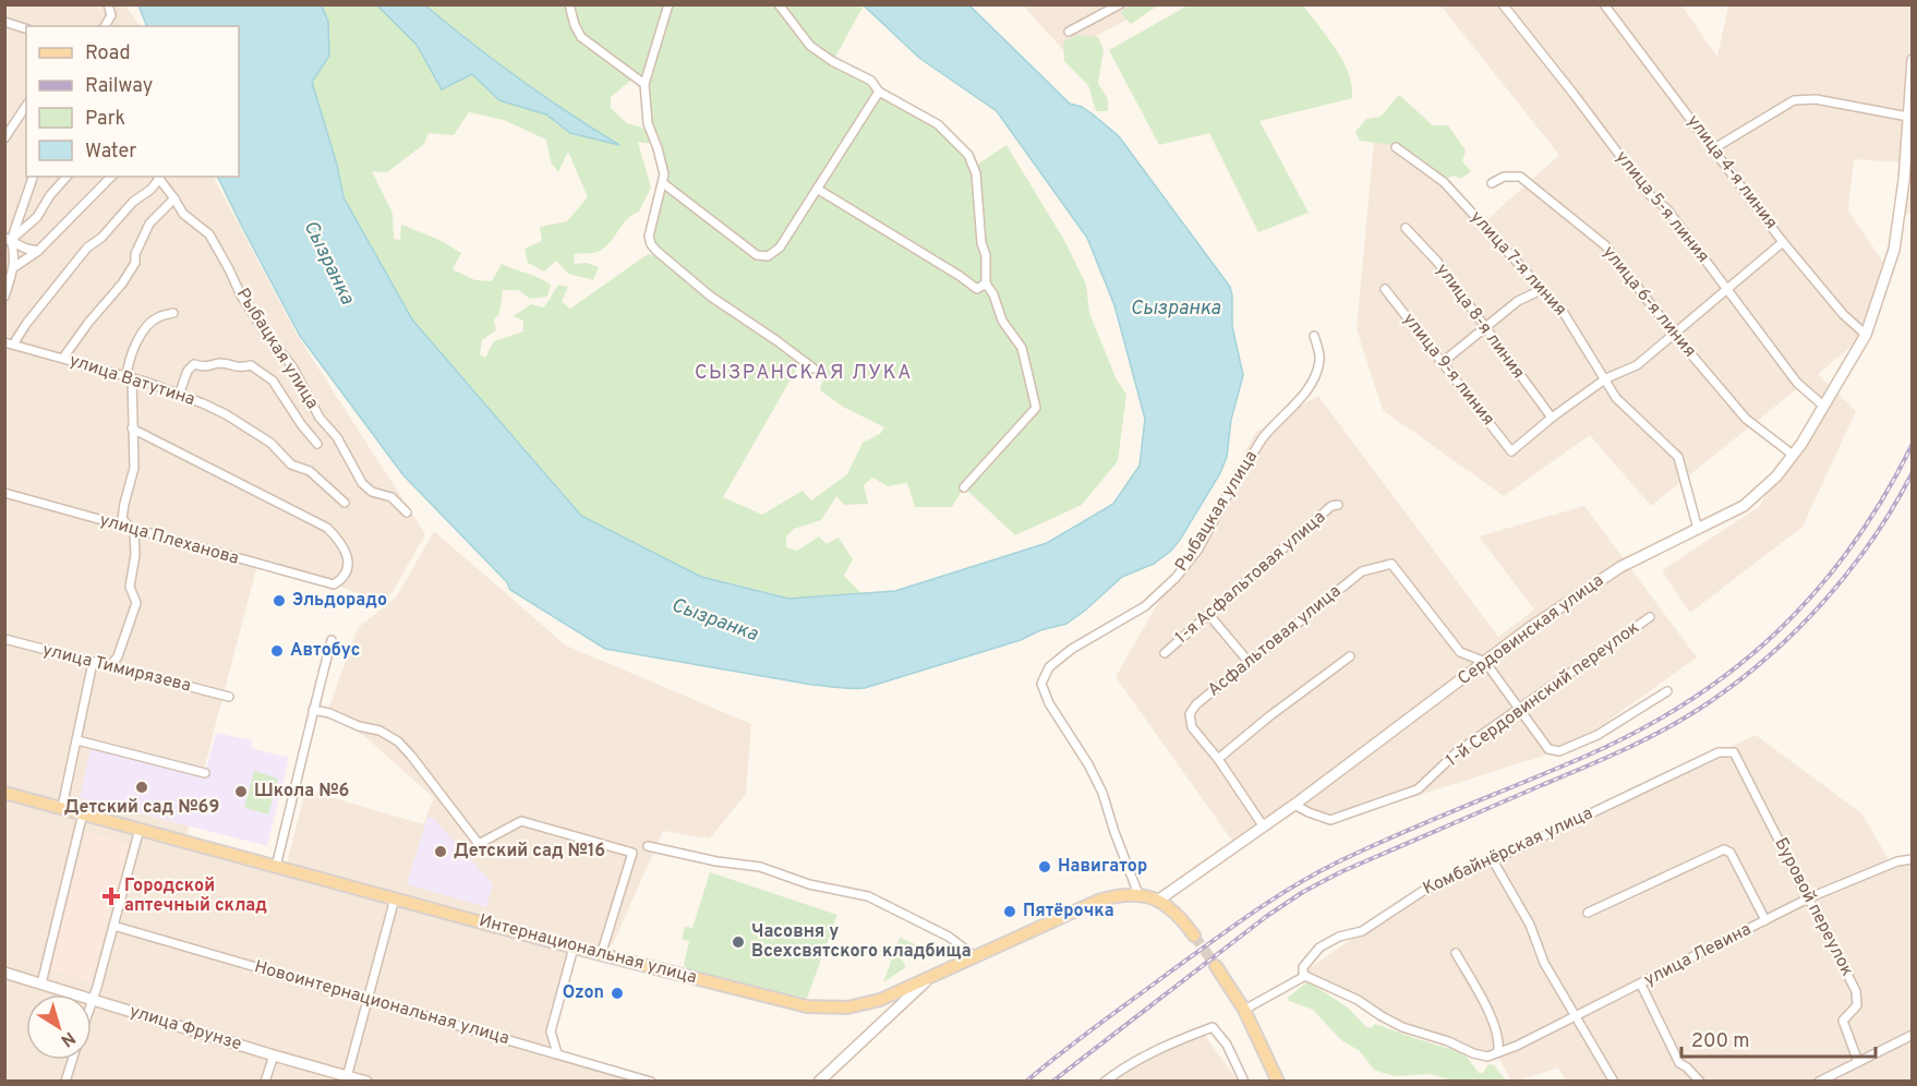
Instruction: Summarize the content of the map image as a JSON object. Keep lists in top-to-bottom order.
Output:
{
  "streets": {
    "main road": ["Интернациональная улица"],
    "street": [
      "улица 4-я линия",
      "улица 5-я линия",
      "улица 7-я линия",
      "улица 6-я линия",
      "улица 8-я линия",
      "Рыбацкая улица",
      "улица 9-я линия",
      "улица Ватутина",
      "улица Плеханова",
      "1-я Асфальтовая улица",
      "Сердовинская улица",
      "Асфальтовая улица",
      "улица Тимирязева",
      "1-й Сердовинский переулок",
      "Комбайнёрская улица",
      "Буровой переулок",
      "улица Левина",
      "Новоинтернациональная улица",
      "улица Фрунзе"
    ]
  },
  "crossings": [
    ["улица 4-я линия", "Сердовинская улица"],
    ["улица 5-я линия", "Сердовинская улица"],
    ["улица 7-я линия", "Сердовинская улица"],
    ["улица 6-я линия", "Сердовинская улица"],
    ["улица 8-я линия", "улица 9-я линия"],
    ["Рыбацкая улица", "Интернациональная улица"],
    ["Сердовинская улица", "Асфальтовая улица"],
    ["Сердовинская улица", "1-й Сердовинский переулок"],
    ["Сердовинская улица", "Интернациональная улица"],
    ["Комбайнёрская улица", "Буровой переулок"],
    ["Комбайнёрская улица", "улица Левина"],
    ["Буровой переулок", "улица Левина"]
  ],
  "districts": ["СЫЗРАНСКАЯ ЛУКА"],
  "water": ["Сызранка"],
  "places": {
    "other": [
      "Эльдорадо",
      "Автобус",
      "Детский сад №69",
      "Школа №6",
      "Детский сад №16",
      "Навигатор",
      "Пятёрочка",
      "Часовня у Всехсвятского кладбища",
      "Ozon"
    ],
    "health": ["Городской аптечный склад"]
  },
  "legend": [
    "Road",
    "Railway",
    "Park",
    "Water"
  ],
  "scale_bar": "200 m",
  "north": "bottom right"
}
